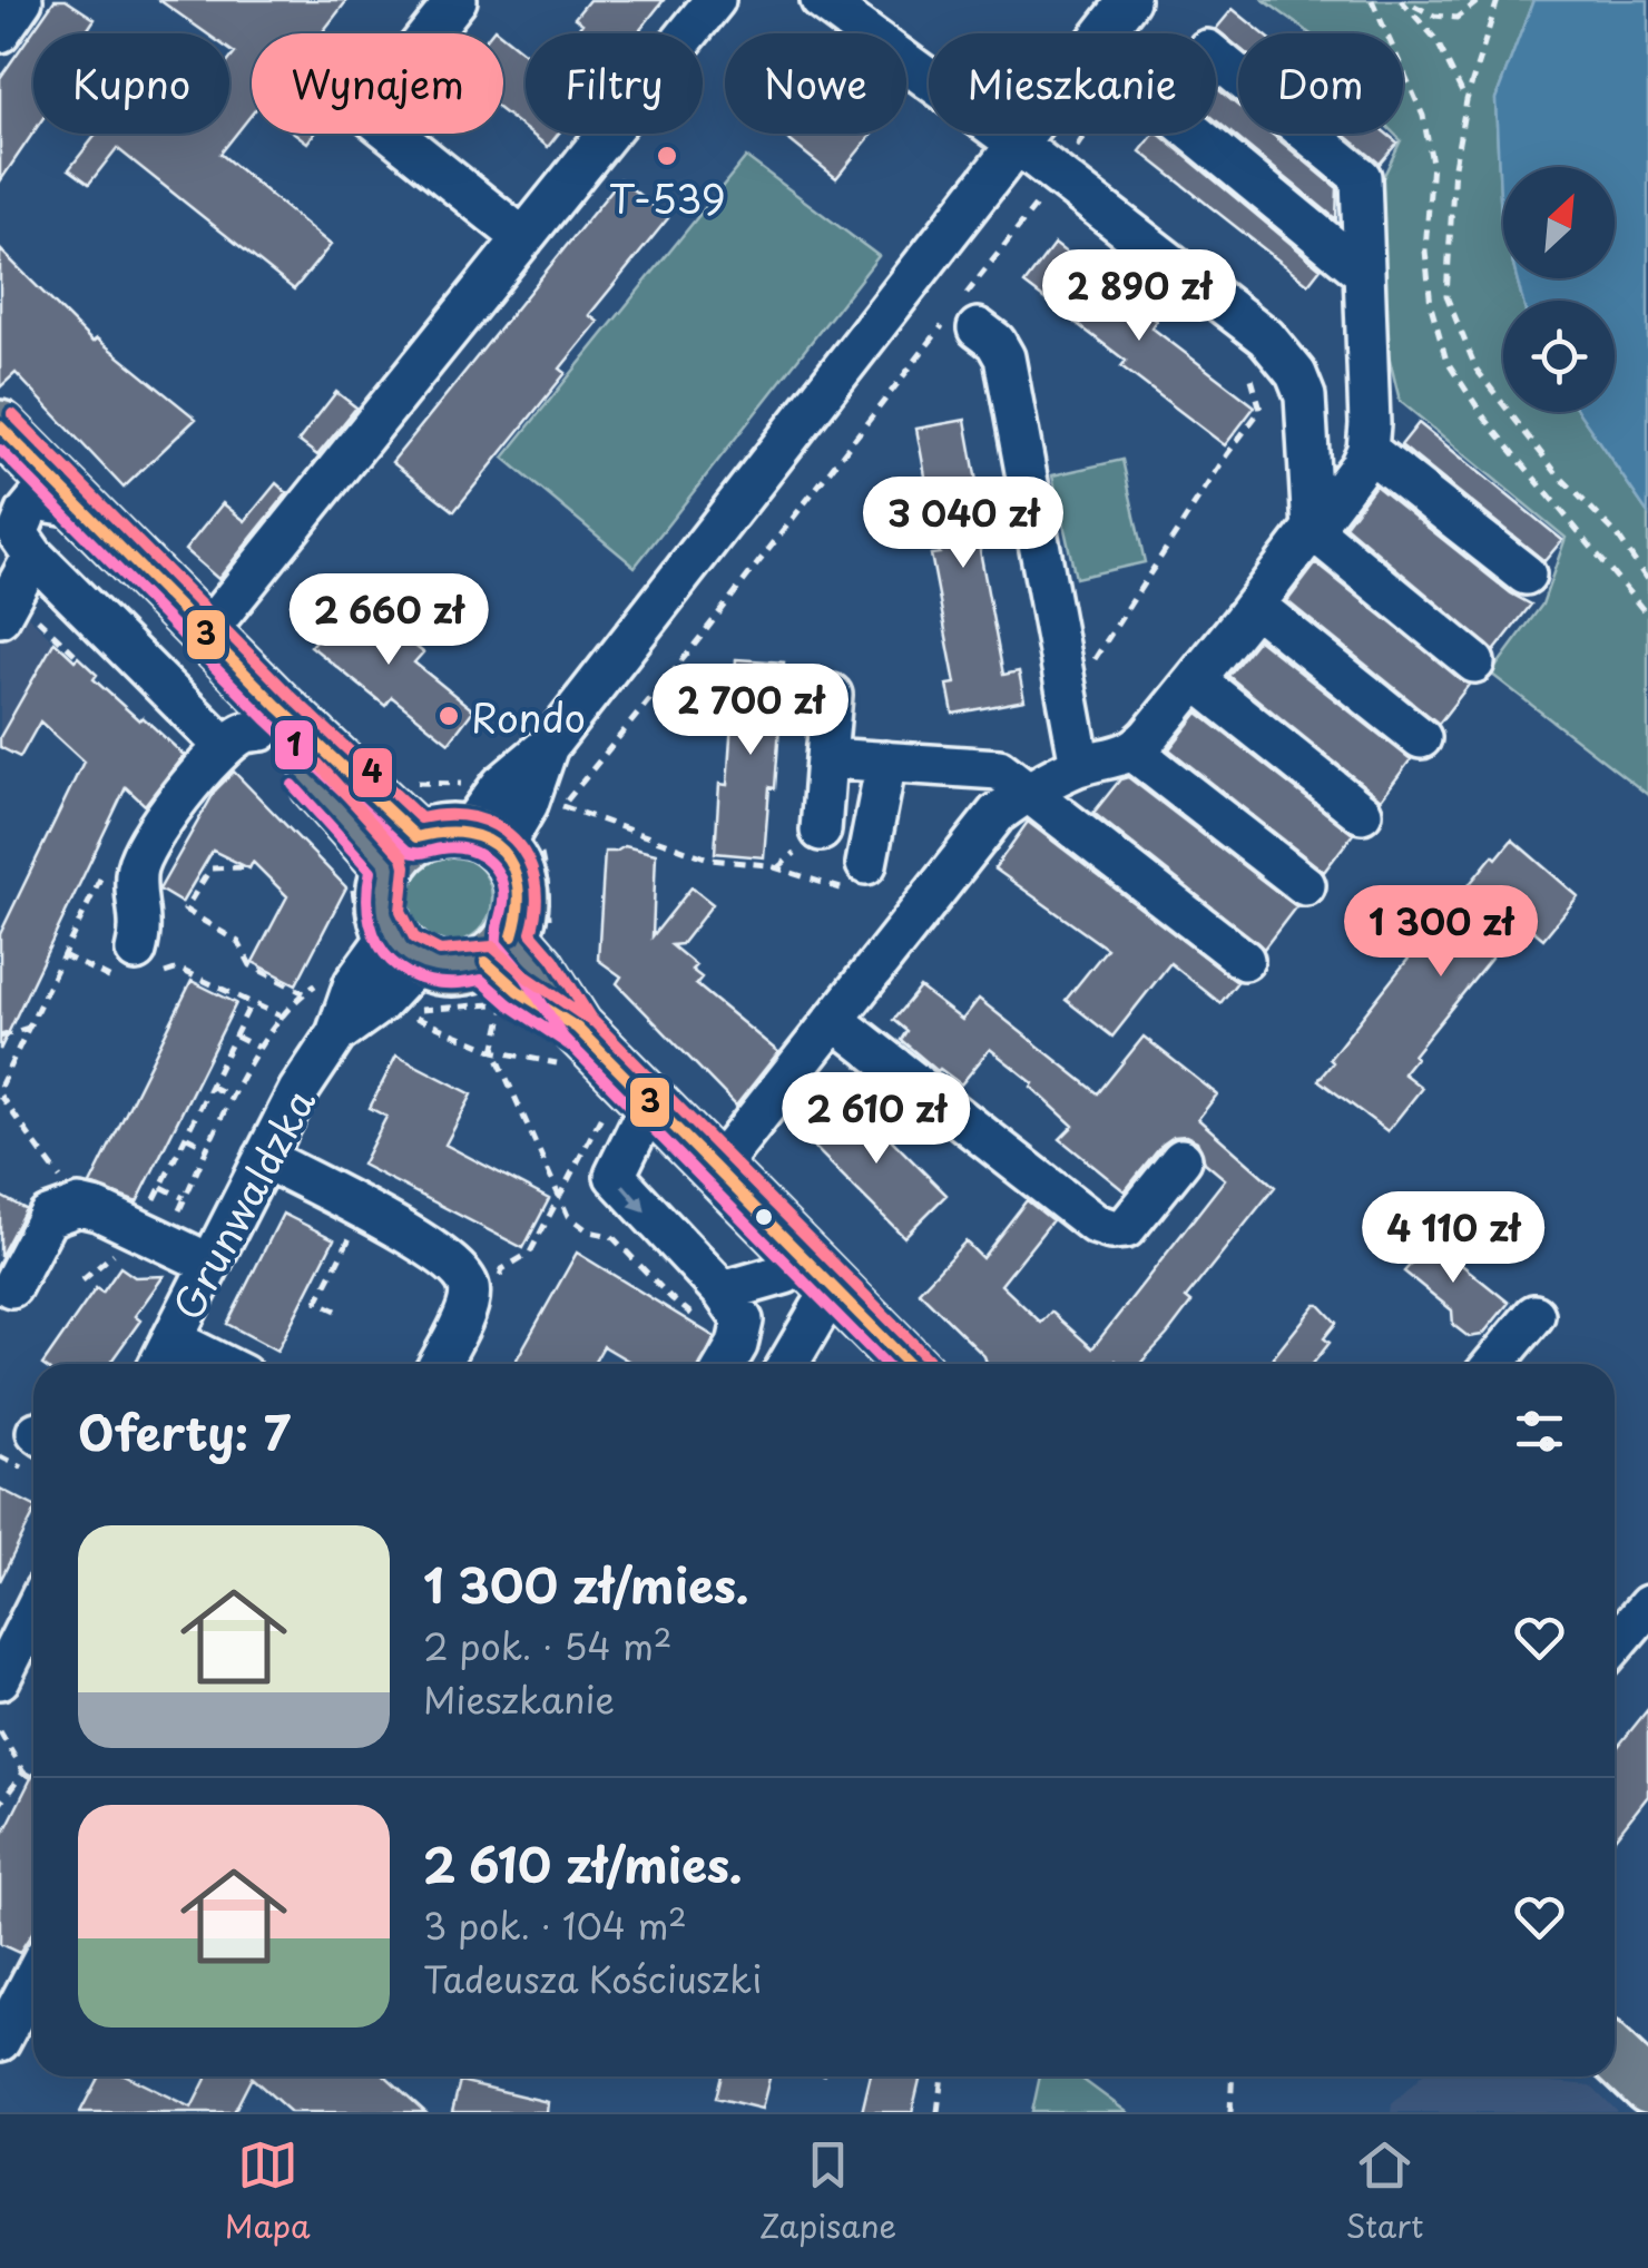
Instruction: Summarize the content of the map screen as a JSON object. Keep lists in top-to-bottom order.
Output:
{
  "streets": {
    "street": ["Grunwaldzka"]
  },
  "places": ["T-539", "Rondo"],
  "lines": ["transit line 4", "transit line 3", "transit line 1"],
  "north": "top right",
  "page": {
    "chip": [
      "Kupno",
      "Wynajem",
      "Filtry",
      "Nowe",
      "Mieszkanie",
      "Dom"
    ],
    "price": [
      "2 890 zł",
      "3 040 zł",
      "2 660 zł",
      "2 700 zł",
      "1 300 zł",
      "2 610 zł",
      "4 110 zł"
    ],
    "heading": "Oferty: 7",
    "list": [
      {
        "name": "1 300 zł/mies.",
        "note": "2 pok. · 54 m² · Mieszkanie"
      },
      {
        "name": "2 610 zł/mies.",
        "note": "3 pok. · 104 m² · Tadeusza Kościuszki"
      }
    ],
    "tabs": ["Mapa", "Zapisane", "Start"]
  }
}
